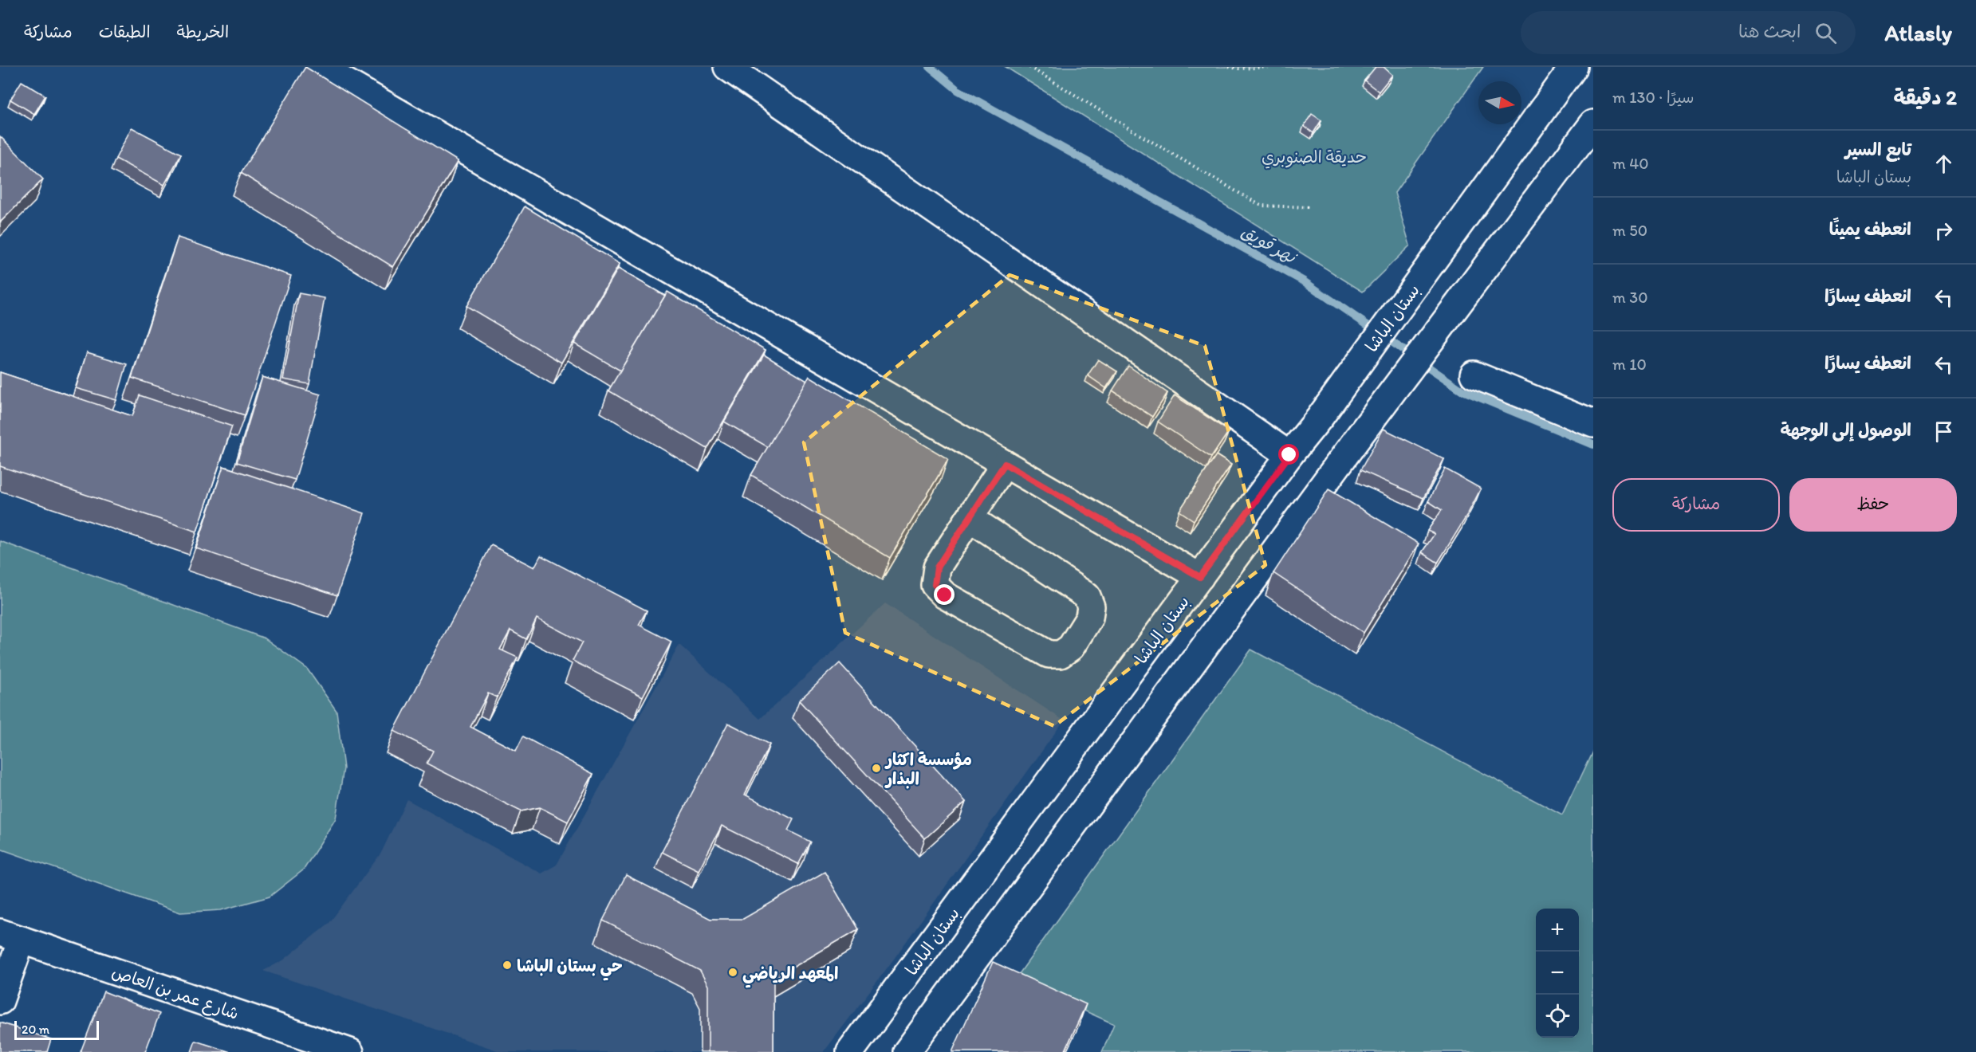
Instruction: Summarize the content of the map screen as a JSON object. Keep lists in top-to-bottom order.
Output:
{
  "streets": {
    "street": ["بستان الباشا", "شارع عمر بن العاص"]
  },
  "water": ["نهر قويق"],
  "parks": ["حديقة الصنوبري"],
  "places": ["مؤسسة اكثار البذار", "حي بستان الباشا", "المعهد الرياضي"],
  "scale_bar": "20 m",
  "north": "right",
  "page": {
    "header": "Atlasly",
    "search": "ابحث هنا",
    "nav": ["الخريطة", "الطبقات", "مشاركة"],
    "heading": ["2 دقيقة", "سيرًا · 130 m"],
    "list": [
      ["تابع السير", "بستان الباشا", "40 m"],
      ["انعطف يمينًا", "50 m"],
      ["انعطف يسارًا", "30 m"],
      ["انعطف يسارًا", "10 m"],
      "الوصول إلى الوجهة"
    ],
    "buttons": ["حفظ", "مشاركة"],
    "map_buttons": ["+", "−"],
    "scale": "20 m"
  }
}
